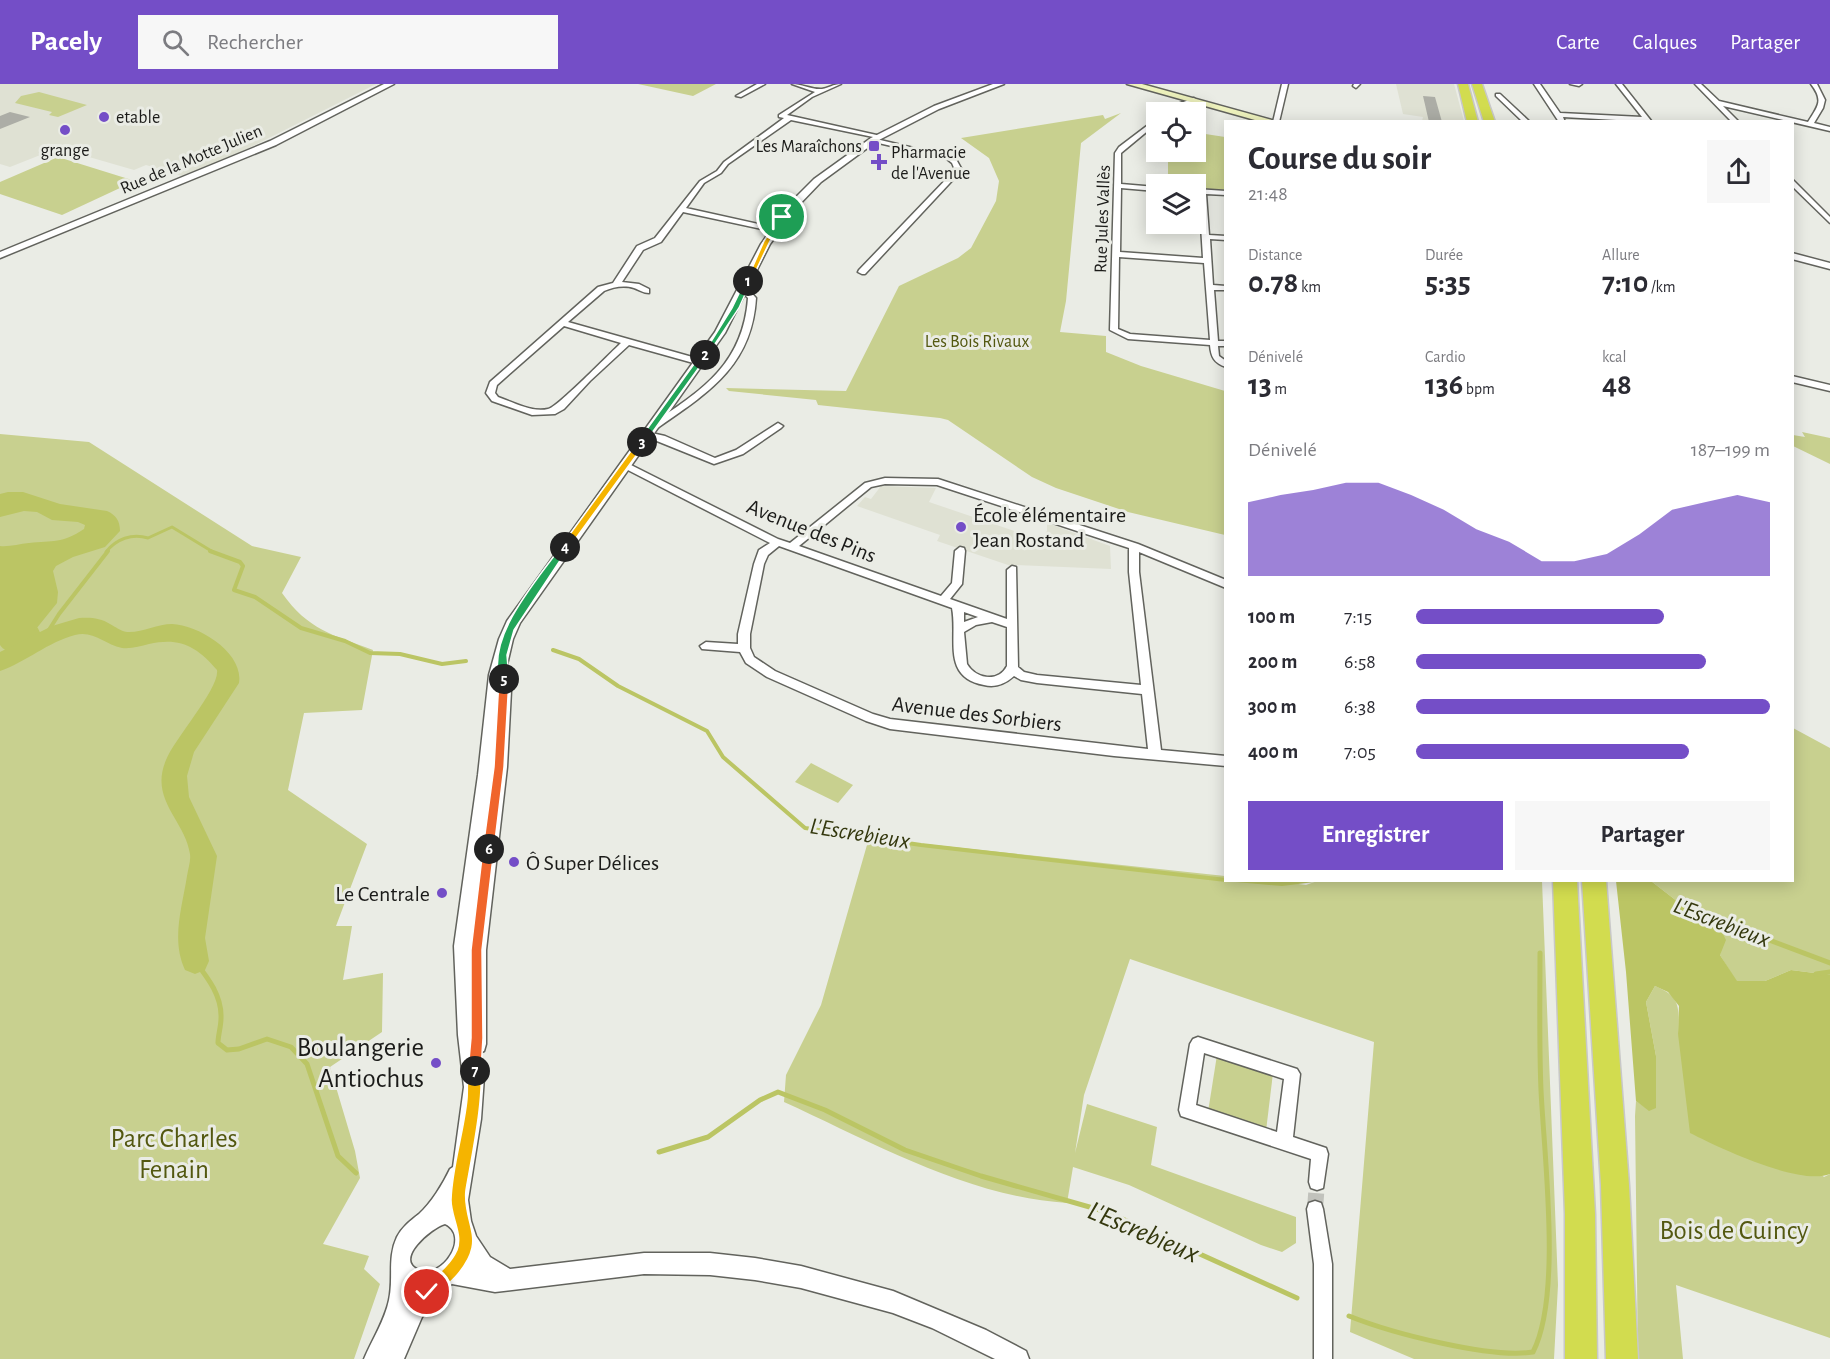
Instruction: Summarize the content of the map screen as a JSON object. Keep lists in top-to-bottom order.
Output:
{
  "streets": {
    "street": [
      "Rue de la Motte Julien",
      "Rue Jules Vallès",
      "Avenue des Pins",
      "Avenue des Sorbiers"
    ]
  },
  "water": ["L'Escrebieux"],
  "parks": ["Les Bois Rivaux", "Parc Charles Fenain", "Bois de Cuincy"],
  "places": {
    "other": [
      "etable",
      "grange",
      "École élémentaire Jean Rostand",
      "Ô Super Délices",
      "Le Centrale",
      "Boulangerie Antiochus"
    ],
    "transit": ["Les Maraîchons"],
    "health": ["Pharmacie de l'Avenue"]
  },
  "page": {
    "header": "Pacely",
    "search": "Rechercher",
    "nav": ["Carte", "Calques", "Partager"],
    "heading": ["Course du soir", "21:48"],
    "stats": [
      ["Distance", "0.78 km"],
      ["Durée", "5:35"],
      ["Allure", "7:10 /km"],
      ["Dénivelé", "13 m"],
      ["Cardio", "136 bpm"],
      ["kcal", "48"]
    ],
    "pins": [
      "1",
      "2",
      "3",
      "4",
      "5",
      "6",
      "7"
    ],
    "chart": ["Dénivelé", "187–199 m"],
    "list": [
      {
        "name": "100 m",
        "note": "7:15"
      },
      {
        "name": "200 m",
        "note": "6:58"
      },
      {
        "name": "300 m",
        "note": "6:38"
      },
      {
        "name": "400 m",
        "note": "7:05"
      }
    ],
    "buttons": ["Enregistrer", "Partager"]
  }
}
